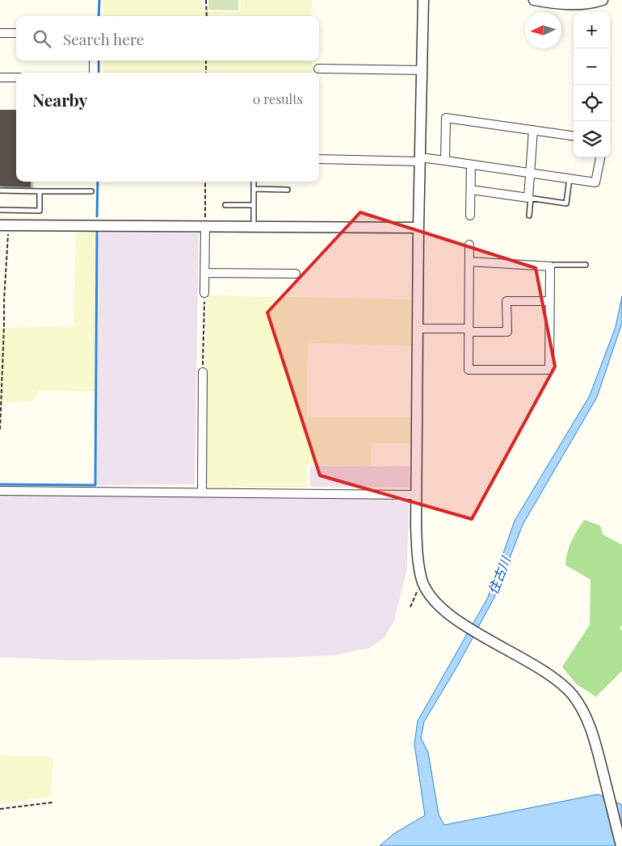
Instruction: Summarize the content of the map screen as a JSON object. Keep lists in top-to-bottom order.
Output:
{
  "water": ["住古川"],
  "north": "left",
  "page": {
    "map_buttons": ["+", "−"],
    "search": "Search here",
    "heading": ["Nearby", "0 results"]
  }
}
